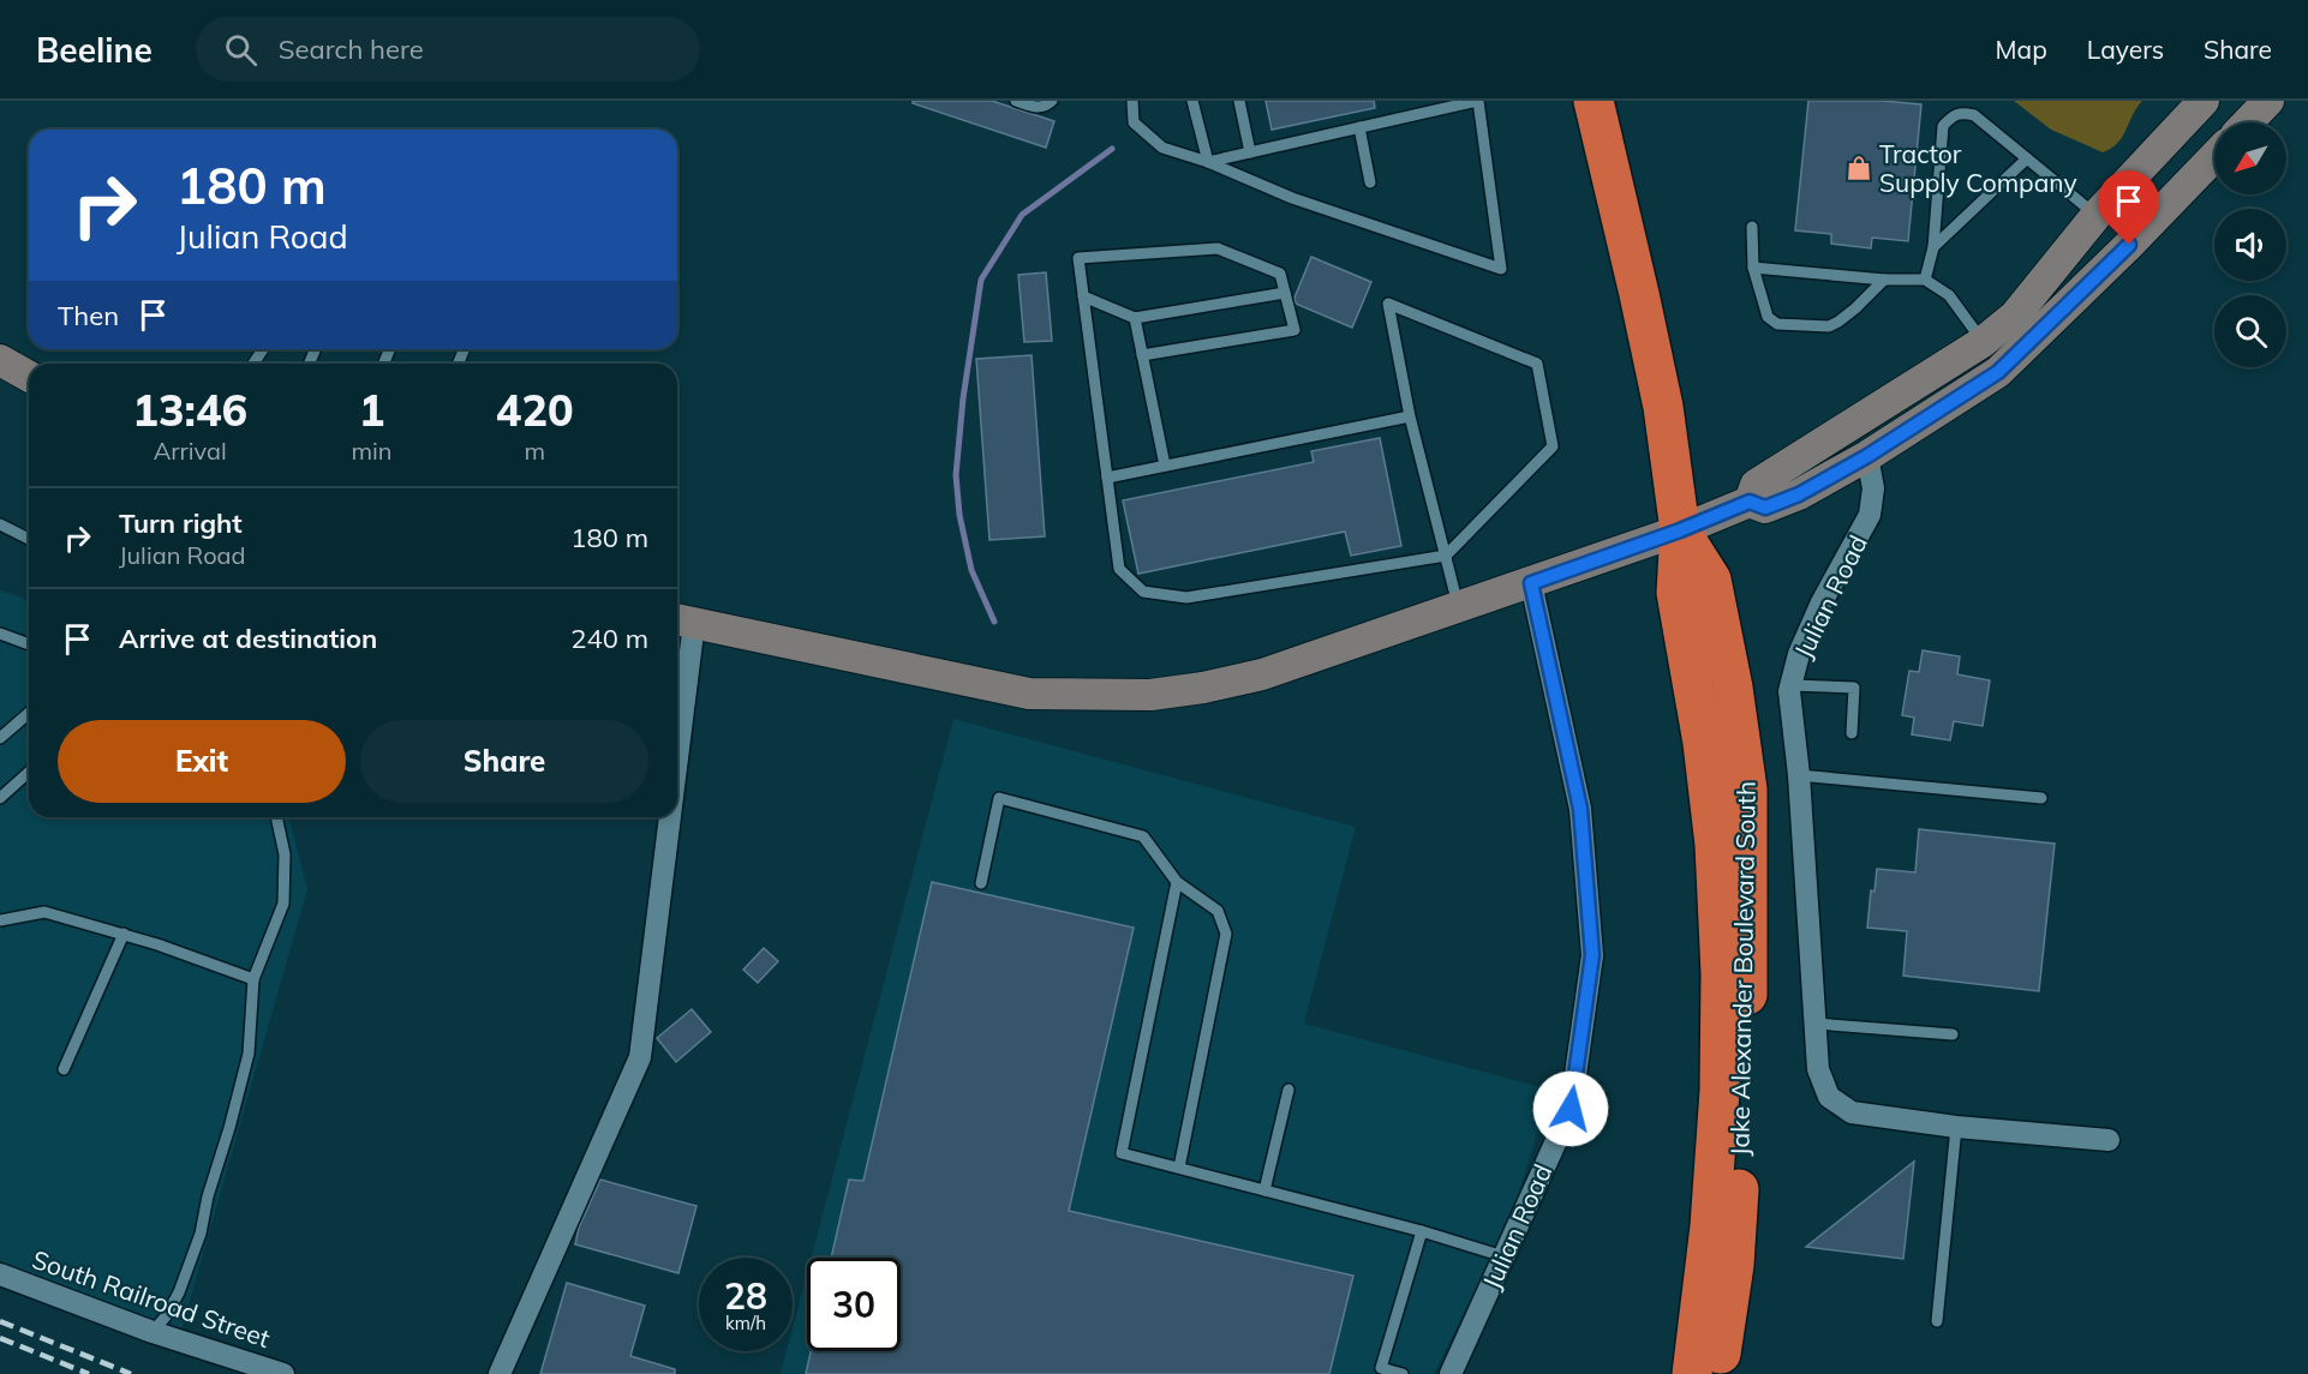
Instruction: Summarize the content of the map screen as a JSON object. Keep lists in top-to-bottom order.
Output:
{
  "streets": {
    "highway": ["Jake Alexander Boulevard South"],
    "street": ["Julian Road", "South Railroad Street"]
  },
  "places": {
    "shop": ["Tractor Supply Company"]
  },
  "north": "bottom left",
  "page": {
    "header": "Beeline",
    "search": "Search here",
    "nav": ["Map", "Layers", "Share"],
    "turn": ["180 m", "Julian Road"],
    "then": "Then",
    "eta": [
      "13:46",
      "Arrival",
      "1",
      "min",
      "420",
      "m"
    ],
    "list": [
      {
        "name": "Turn right",
        "note": "Julian Road",
        "value": "180 m"
      },
      {
        "name": "Arrive at destination",
        "value": "240 m"
      }
    ],
    "buttons": ["Exit", "Share"],
    "speed": "28 km/h",
    "limit": "30"
  }
}
